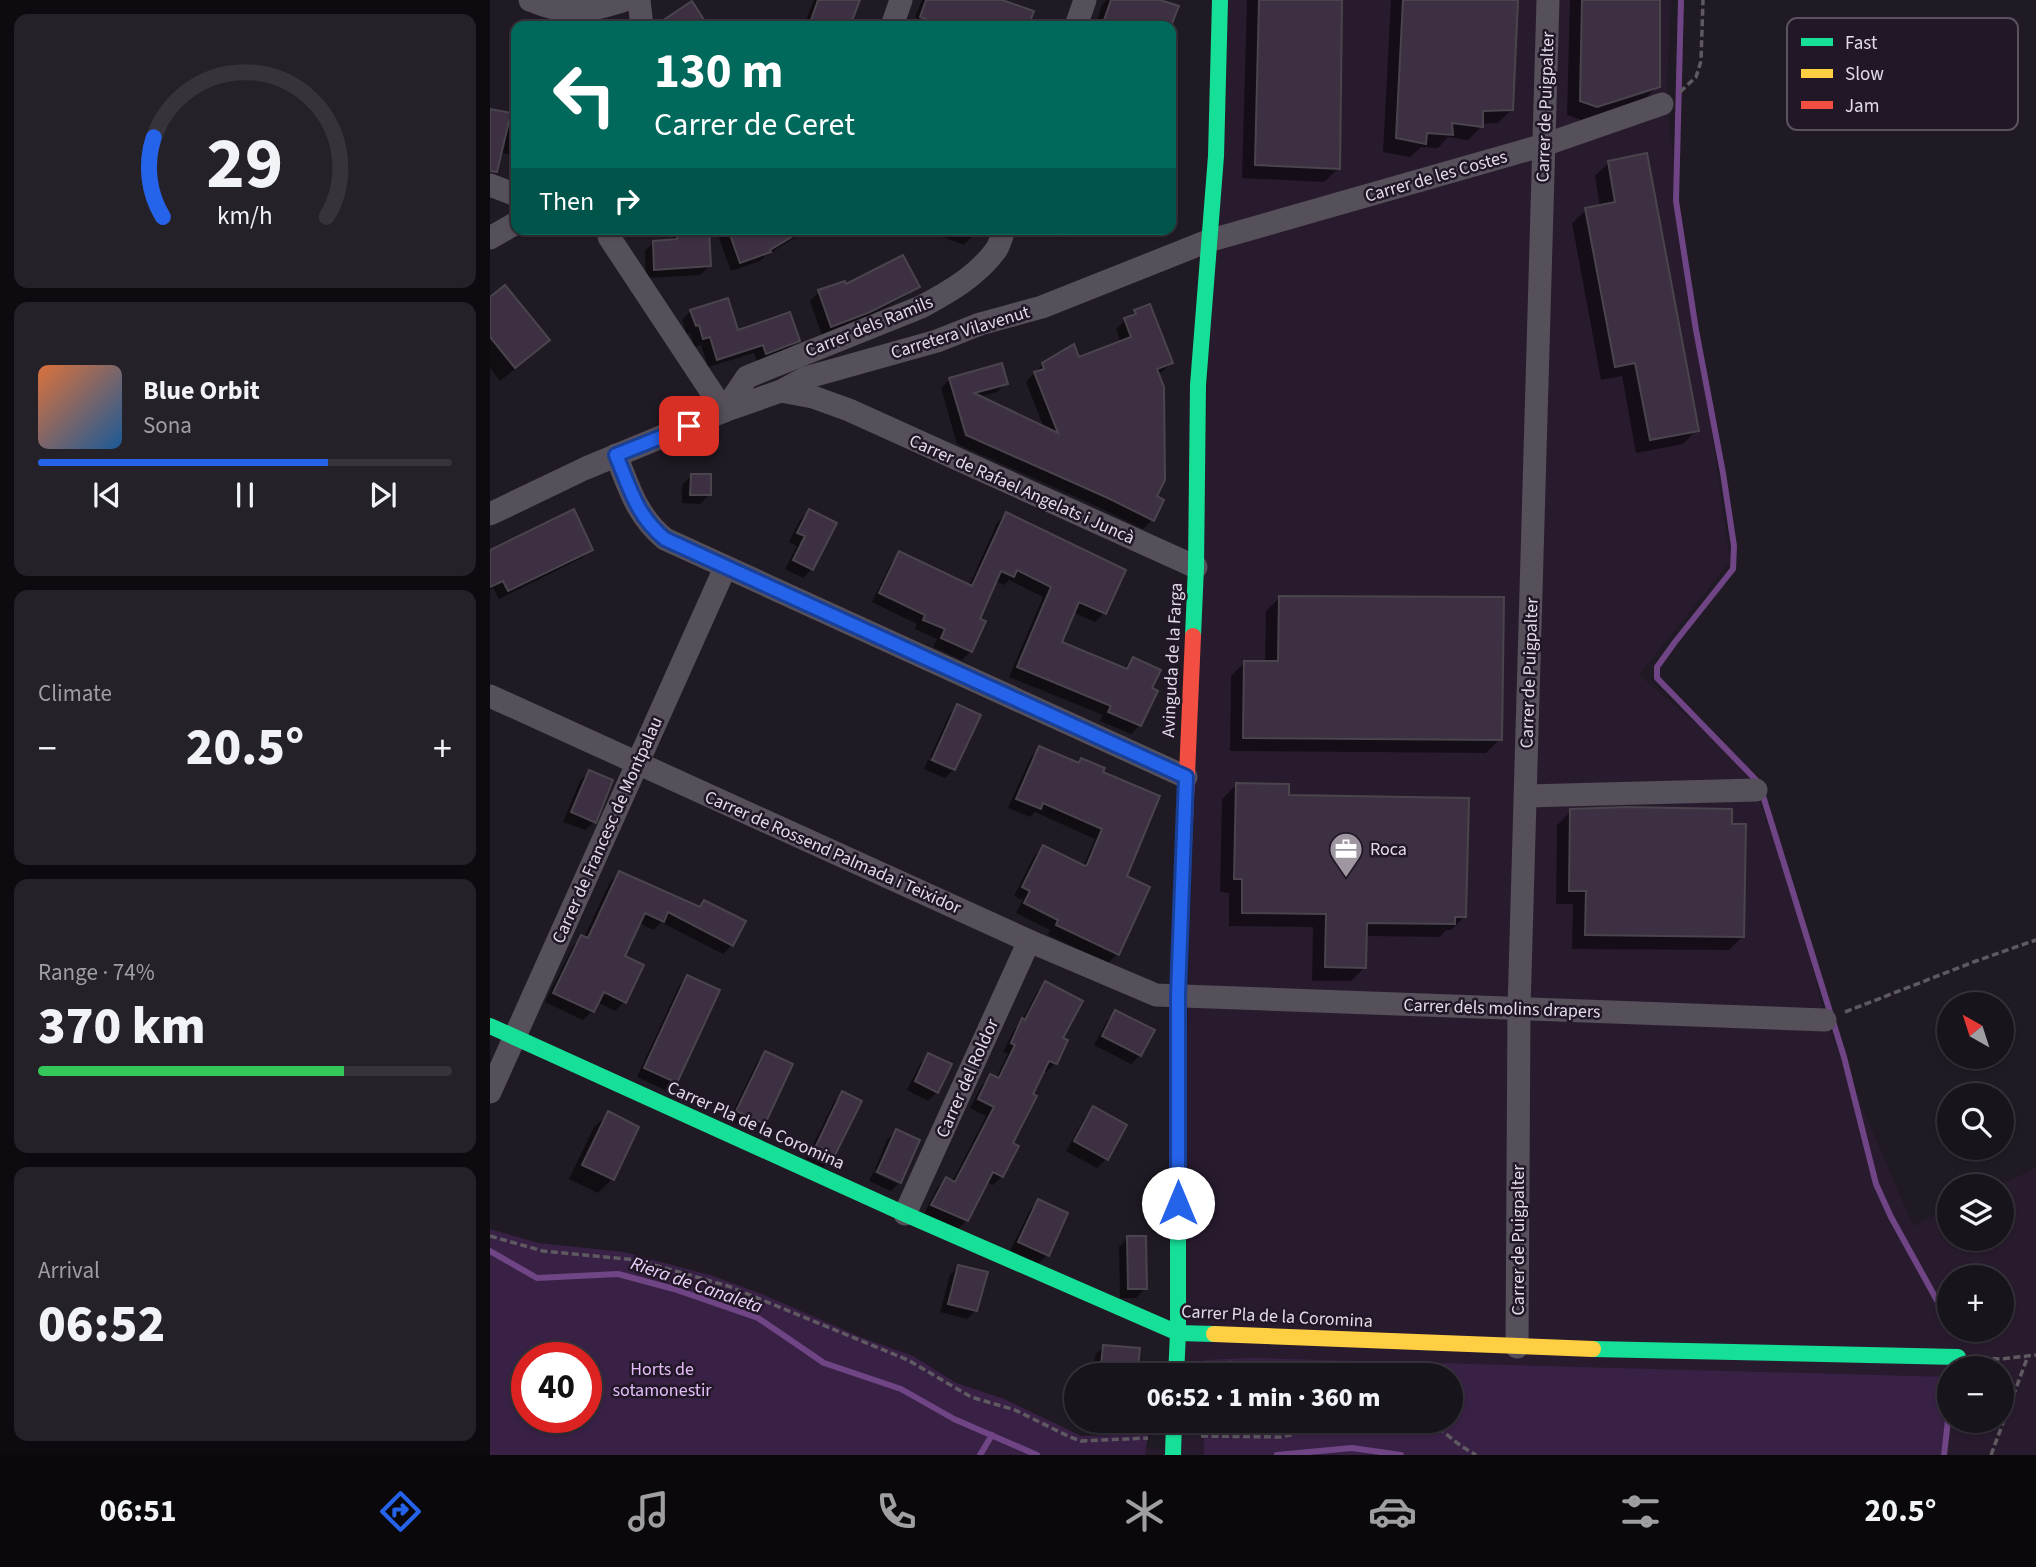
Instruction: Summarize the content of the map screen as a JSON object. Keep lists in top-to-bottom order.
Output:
{
  "streets": {
    "street": [
      "Carrer de Puigpalter",
      "Carrer de les Costes",
      "Carrer dels Ramils",
      "Carretera Vilavenut",
      "Carrer de Rafael Angelats i Juncà",
      "Avinguda de la Farga",
      "Carrer de Francesc de Montpalau",
      "Carrer de Rossend Palmada i Teixidor",
      "Carrer dels molins drapers",
      "Carrer del Roldor",
      "Carrer Pla de la Coromina"
    ]
  },
  "crossings": [
    ["Carrer de Puigpalter", "Carrer de les Costes"],
    ["Carrer de Puigpalter", "Carrer dels molins drapers"],
    ["Carrer de Puigpalter", "Carrer Pla de la Coromina"],
    ["Carrer de les Costes", "Carretera Vilavenut"],
    ["Carrer de les Costes", "Avinguda de la Farga"],
    ["Carrer dels Ramils", "Carretera Vilavenut"],
    ["Carretera Vilavenut", "Carrer de Rafael Angelats i Juncà"],
    ["Carretera Vilavenut", "Avinguda de la Farga"],
    ["Carrer de Rafael Angelats i Juncà", "Avinguda de la Farga"],
    ["Avinguda de la Farga", "Carrer de Rossend Palmada i Teixidor"],
    ["Avinguda de la Farga", "Carrer dels molins drapers"],
    ["Avinguda de la Farga", "Carrer Pla de la Coromina"],
    ["Carrer de Francesc de Montpalau", "Carrer de Rossend Palmada i Teixidor"],
    ["Carrer de Francesc de Montpalau", "Carrer Pla de la Coromina"],
    ["Carrer de Rossend Palmada i Teixidor", "Carrer dels molins drapers"],
    ["Carrer de Rossend Palmada i Teixidor", "Carrer del Roldor"],
    ["Carrer del Roldor", "Carrer Pla de la Coromina"]
  ],
  "water": ["Riera de Canaleta"],
  "parks": ["Horts de sotamonestir"],
  "places": {
    "office": ["Roca"]
  },
  "legend": ["Fast", "Slow", "Jam"],
  "north": "top left",
  "page": {
    "turn": ["130 m", "Carrer de Ceret"],
    "then": "Then",
    "song": ["Blue Orbit", "Sona"],
    "tile": [
      "Climate",
      ["Range · 74%", "370 km"],
      ["Arrival", "06:52"]
    ],
    "heat": ["−", "20.5°", "+"],
    "map_buttons": ["+", "−"],
    "limit": "40",
    "trip": "06:52 · 1 min · 360 m",
    "tabs": ["06:51", "20.5°"],
    "gauge": ["29", "km/h"]
  }
}
